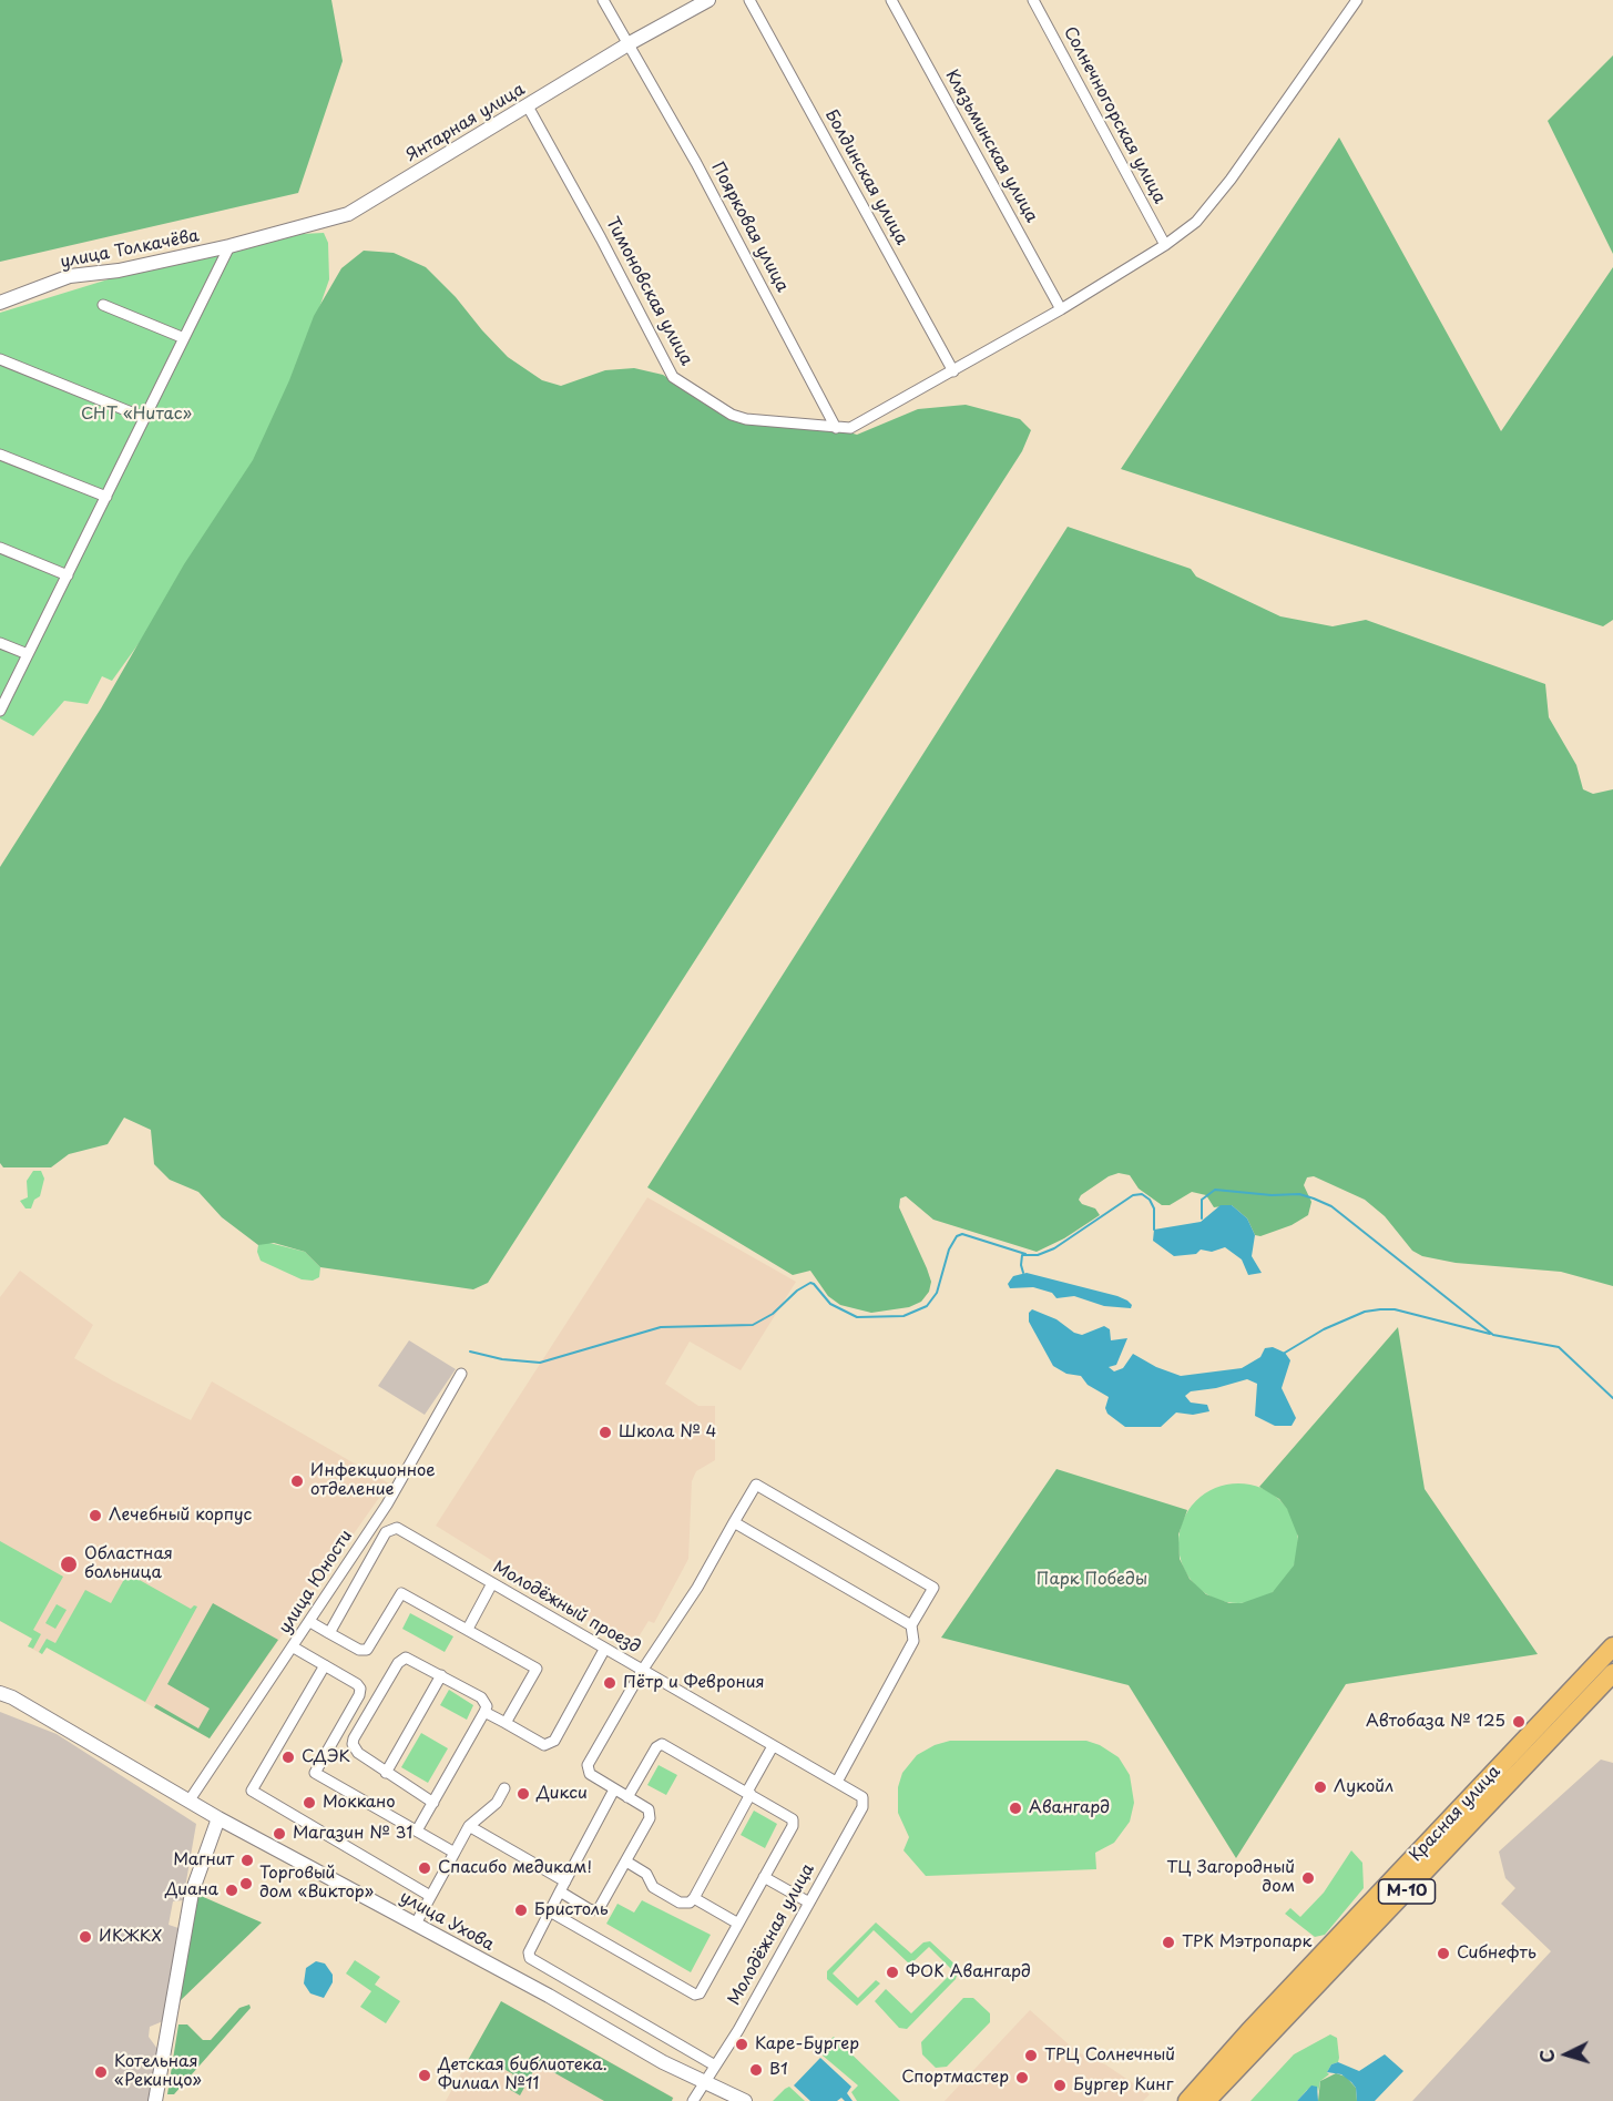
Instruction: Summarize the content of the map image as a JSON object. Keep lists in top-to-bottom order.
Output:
{
  "streets": {
    "highway": ["Красная улица", "М-10"],
    "street": [
      "Солнечногорская улица",
      "Янтарная улица",
      "Клязьминская улица",
      "Болдинская улица",
      "Поярковая улица",
      "улица Толкачёва",
      "Тимоновская улица",
      "улица Юности",
      "Молодёжный проезд",
      "улица Ухова",
      "Молодёжная улица"
    ]
  },
  "crossings": [
    ["Янтарная улица", "Поярковая улица"],
    ["Янтарная улица", "улица Толкачёва"],
    ["Янтарная улица", "Тимоновская улица"],
    ["Поярковая улица", "Тимоновская улица"],
    ["улица Юности", "улица Ухова"],
    ["Молодёжный проезд", "Молодёжная улица"],
    ["улица Ухова", "Молодёжная улица"]
  ],
  "parks": ["СНТ «Нитас»", "Парк Победы"],
  "places": [
    "Школа № 4",
    "Инфекционное отделение",
    "Лечебный корпус",
    "Областная больница",
    "Пётр и Феврония",
    "Автобаза № 125",
    "СДЭК",
    "Лукойл",
    "Дикси",
    "Моккано",
    "Авангард",
    "Магазин № 31",
    "Магнит",
    "Спасибо медикам!",
    "ТЦ Загородный дом",
    "Торговый дом «Виктор»",
    "Диана",
    "Бристоль",
    "ИКЖКХ",
    "ТРК Мэтропарк",
    "Сибнефть",
    "ФОК Авангард",
    "Каре-Бургер",
    "ТРЦ Солнечный",
    "В1",
    "Котельная «Рекинцо»",
    "Детская библиотека. Филиал №11",
    "Спортмастер",
    "Бургер Кинг"
  ],
  "north": "left"
}
